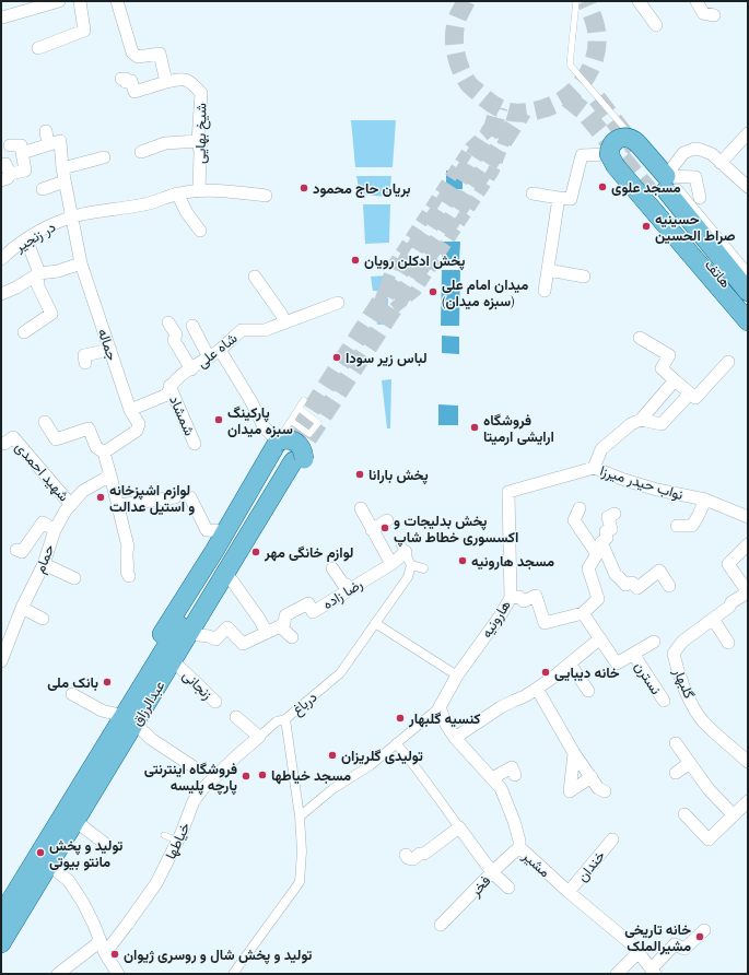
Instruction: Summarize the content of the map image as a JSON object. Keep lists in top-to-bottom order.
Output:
{
  "streets": {
    "main road": ["هاتف", "عبدالرزاق"],
    "street": [
      "شیخ بهایی",
      "در زنجیر",
      "جماله",
      "شاه علی",
      "شمشاد",
      "شهید احمدی",
      "نواب حیدر میرزا",
      "حمام",
      "رضا زاده",
      "هارونیه",
      "نسترن",
      "گلبهار",
      "زنجانی",
      "درباغ",
      "خیاطها",
      "مشیر",
      "خندان",
      "فخر"
    ]
  },
  "crossings": [
    ["در زنجیر", "جماله"],
    ["جماله", "شاه علی"],
    ["شاه علی", "شمشاد"],
    ["شهید احمدی", "حمام"],
    ["نواب حیدر میرزا", "هارونیه"],
    ["هارونیه", "مشیر"],
    ["مشیر", "خندان"],
    ["مشیر", "فخر"]
  ],
  "places": [
    "مسجد علوی",
    "بریان حاج محمود",
    "حسینیه صراط الحسین",
    "پخش ادکلن رویان",
    "میدان امام علی (سبزه میدان)",
    "لباس زیر سودا",
    "پارکینگ سبزه میدان",
    "فروشگاه ارایشی ارمیتا",
    "پخش بارانا",
    "لوازم اشپزخانه و استیل عدالت",
    "پخش بدلیجات و اکسسوری خطاط شاپ",
    "لوازم خانگی مهر",
    "مسجد هارونیه",
    "خانه دیبایی",
    "بانک ملی",
    "کنسیه گلبهار",
    "تولیدی گلریزان",
    "مسجد خیاطها",
    "فروشگاه اینترنتی پارچه پلیسه",
    "تولید و پخش مانتو بیوتی",
    "خانه تاریخی مشیرالملک",
    "تولید و پخش شال و روسری ژیوان"
  ]
}
